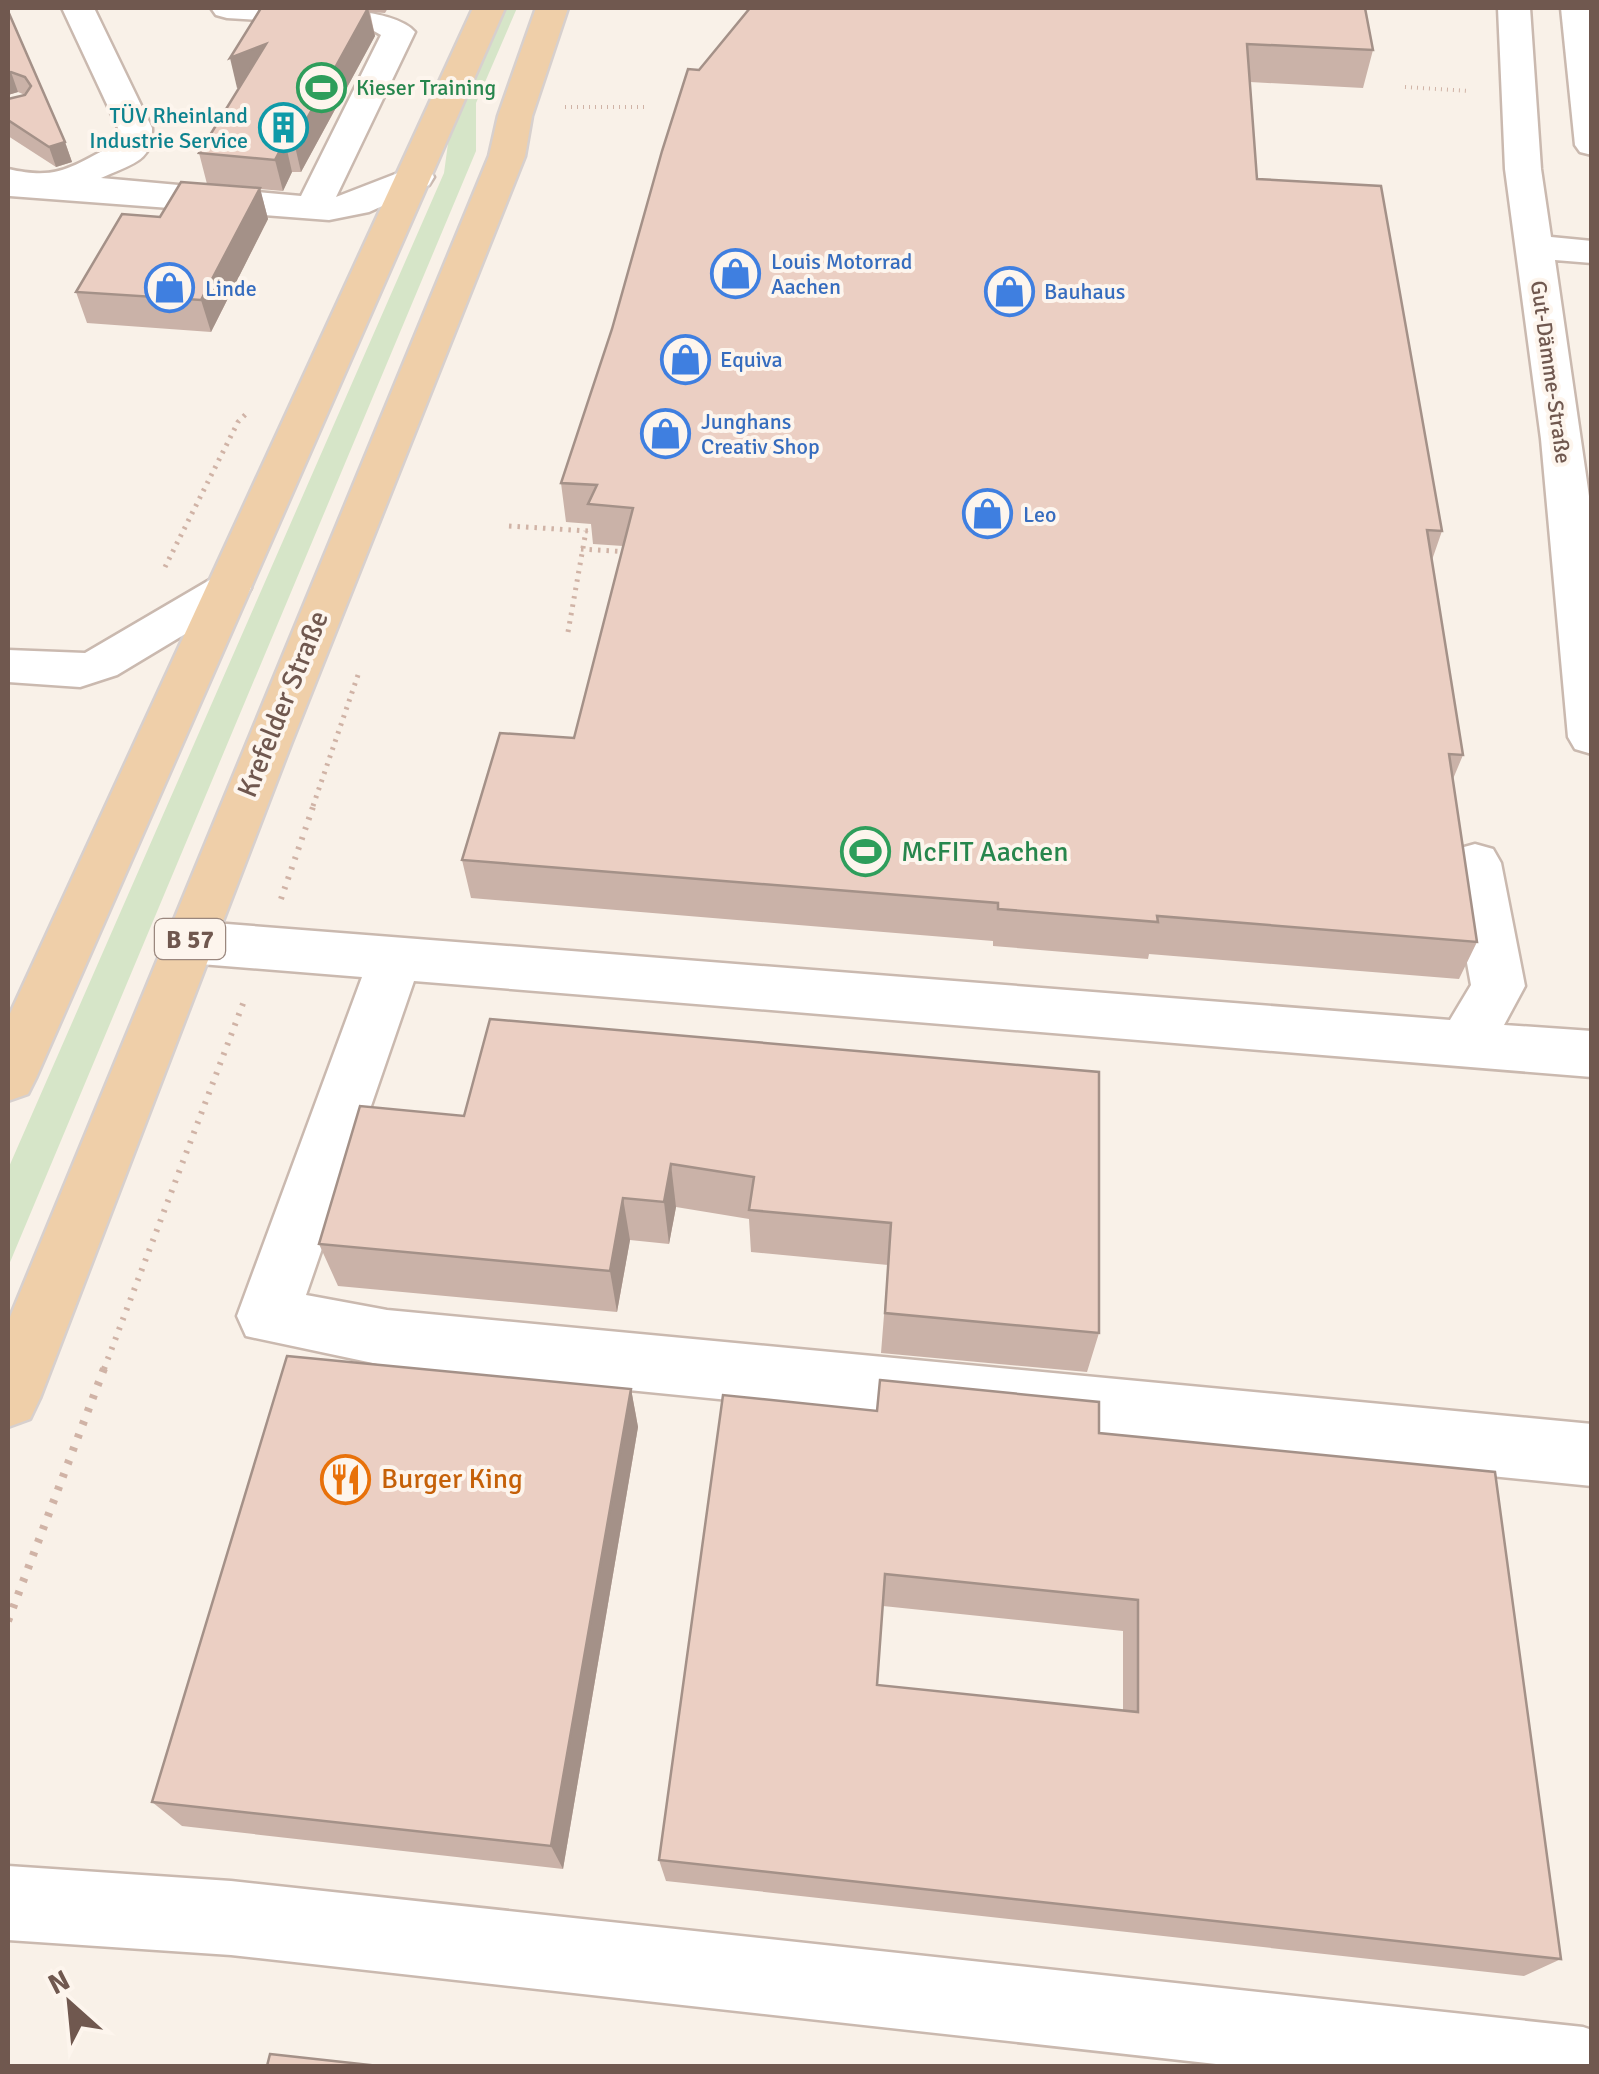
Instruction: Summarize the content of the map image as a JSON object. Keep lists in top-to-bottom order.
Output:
{
  "streets": {
    "main road": ["Krefelder Straße", "B 57"],
    "street": ["Gut-Dämme-Straße"]
  },
  "places": {
    "sports": ["Kieser Training", "McFIT Aachen"],
    "building": ["TÜV Rheinland Industrie Service"],
    "shop": [
      "Louis Motorrad Aachen",
      "Linde",
      "Bauhaus",
      "Equiva",
      "Junghans Creativ Shop",
      "Leo"
    ],
    "restaurant": ["Burger King"]
  },
  "north": "top left"
}
